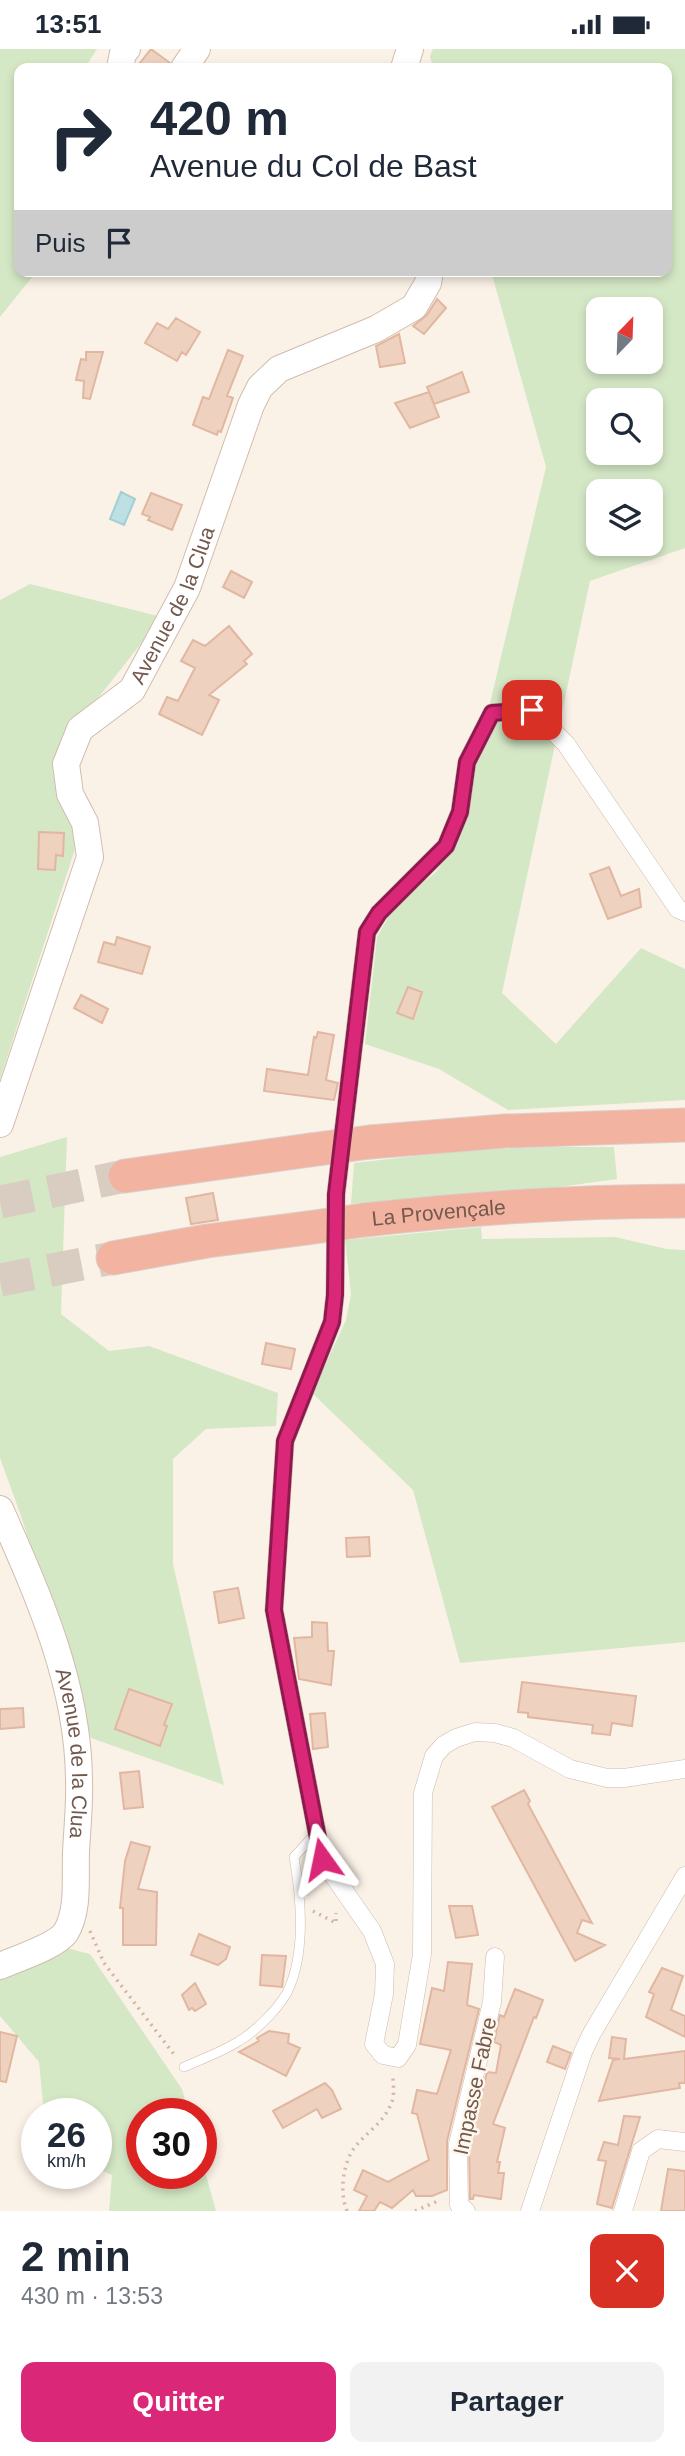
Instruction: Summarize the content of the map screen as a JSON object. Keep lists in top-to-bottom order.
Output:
{
  "streets": {
    "highway": ["La Provençale"],
    "street": ["Avenue de la Clua", "Impasse Fabre"]
  },
  "north": "top right",
  "page": {
    "status": "13:51",
    "turn": ["420 m", "Avenue du Col de Bast"],
    "then": "Puis",
    "speed": "26 km/h",
    "limit": "30",
    "heading": ["2 min", "430 m · 13:53"],
    "buttons": ["Quitter", "Partager"]
  }
}
